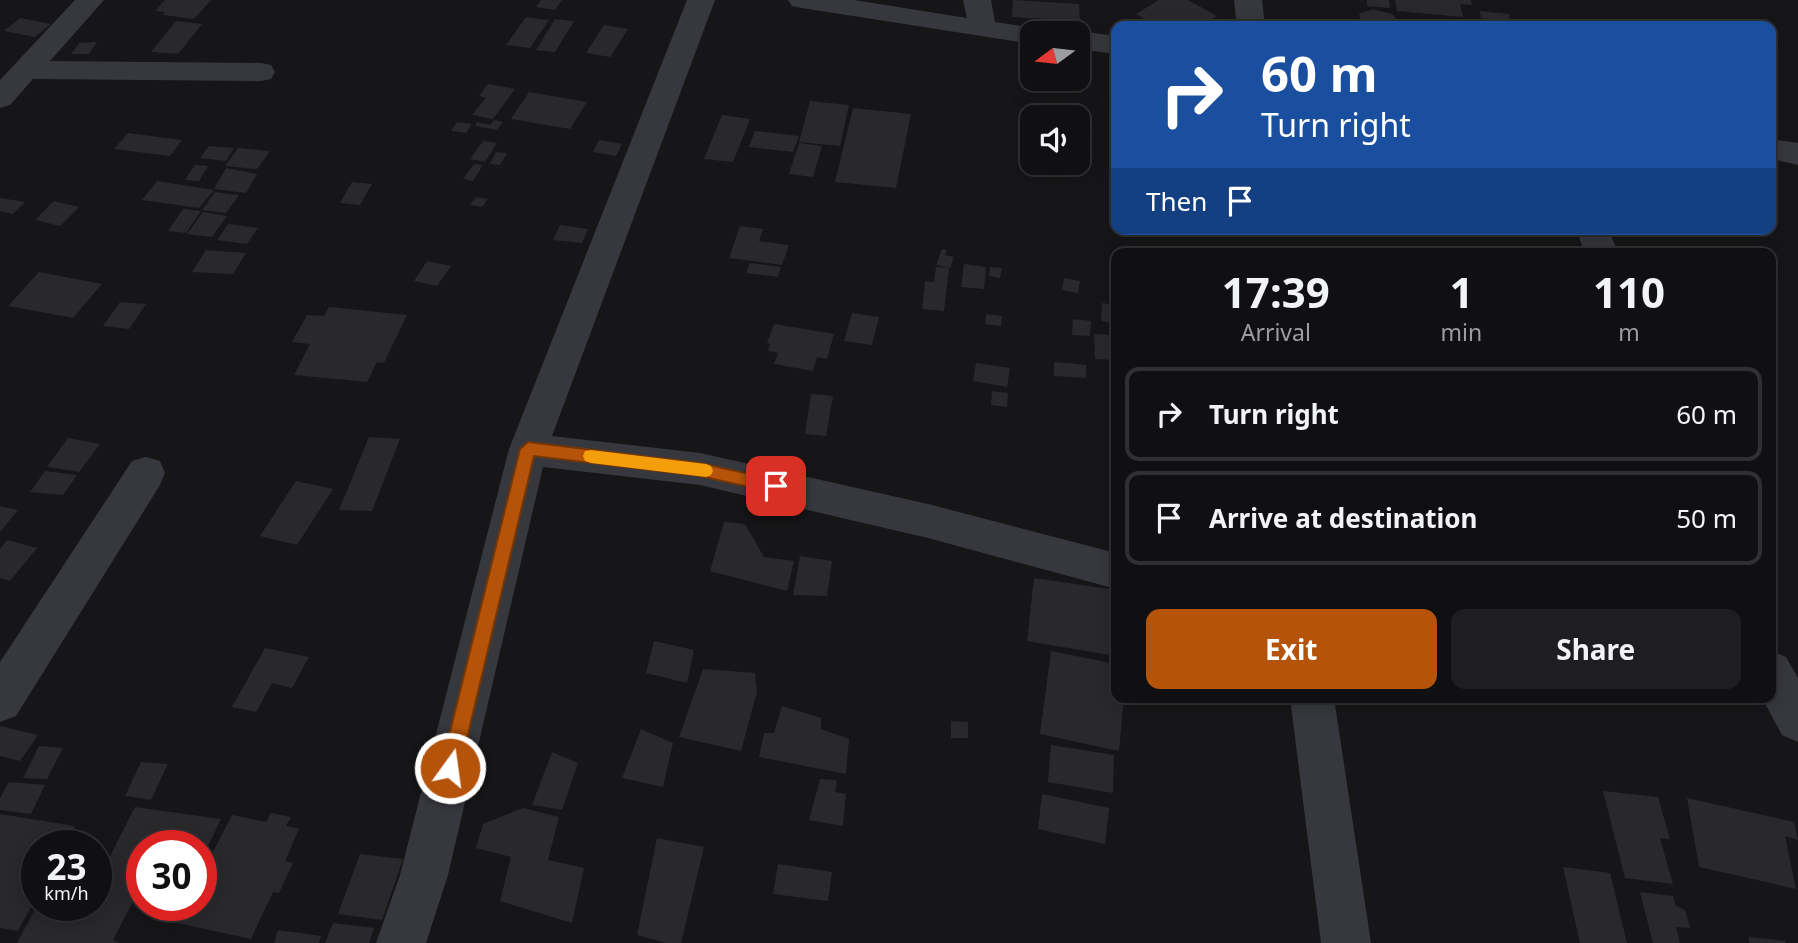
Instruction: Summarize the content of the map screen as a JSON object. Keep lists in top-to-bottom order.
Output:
{
  "north": "left",
  "page": {
    "turn": ["60 m", "Turn right"],
    "then": "Then",
    "eta": [
      "17:39",
      "Arrival",
      "1",
      "min",
      "110",
      "m"
    ],
    "list": [
      {
        "name": "Turn right",
        "value": "60 m"
      },
      {
        "name": "Arrive at destination",
        "value": "50 m"
      }
    ],
    "buttons": ["Exit", "Share"],
    "speed": "23 km/h",
    "limit": "30"
  }
}
